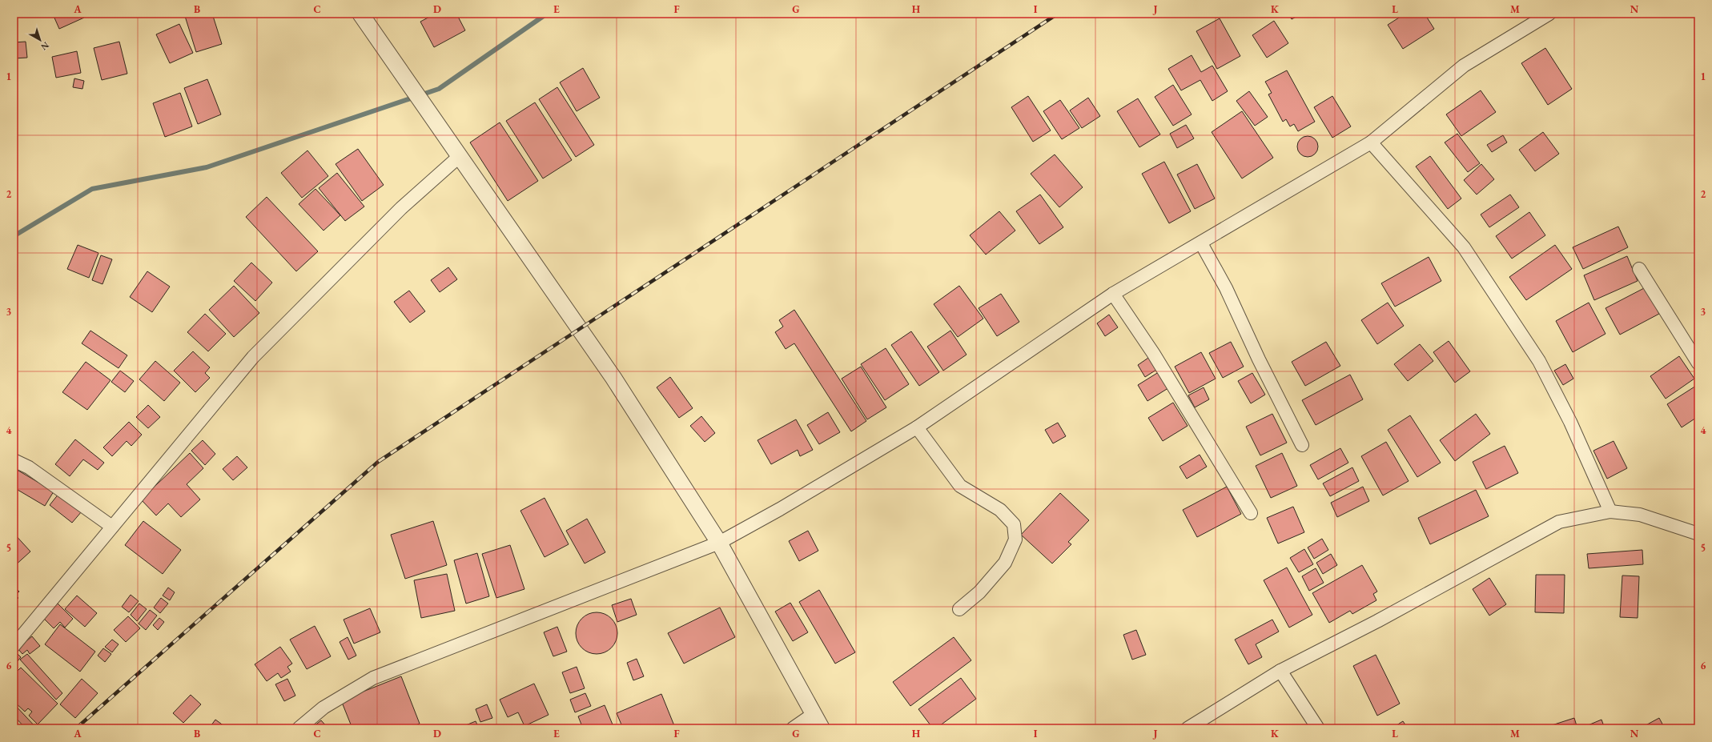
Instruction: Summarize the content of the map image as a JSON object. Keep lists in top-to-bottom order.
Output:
{
  "north": "bottom right",
  "grid": {
    "columns": [
      "A",
      "B",
      "C",
      "D",
      "E",
      "F",
      "G",
      "H",
      "I",
      "J",
      "K",
      "L",
      "M",
      "N"
    ],
    "rows": [
      "1",
      "2",
      "3",
      "4",
      "5",
      "6"
    ]
  }
}
